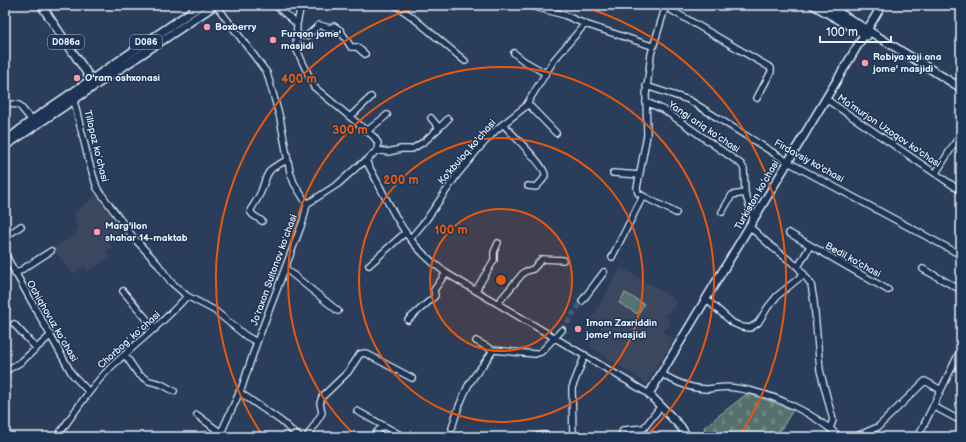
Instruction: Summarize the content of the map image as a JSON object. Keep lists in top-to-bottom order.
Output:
{
  "streets": {
    "main road": ["D086a", "D086", "Turkiston ko’chasi"],
    "street": [
      "Yangi ariq koʻchasi",
      "Maʼmurjon Uzoqov ko'chasi",
      "Tillopaz koʻchasi",
      "Ko'kbuloq ko'chasi",
      "Firdavsiy ko'chasi",
      "Bedil ko'chasi",
      "Joʻraxon Sultonov koʻchasi",
      "Ochiqhovuz koʻchasi",
      "Chorbogʻ koʻchasi"
    ]
  },
  "crossings": [
    ["D086a", "D086"],
    ["D086", "Tillopaz koʻchasi"],
    ["D086", "Joʻraxon Sultonov koʻchasi"],
    ["Yangi ariq koʻchasi", "Turkiston ko’chasi"],
    ["Maʼmurjon Uzoqov ko'chasi", "Turkiston ko’chasi"],
    ["Tillopaz koʻchasi", "Joʻraxon Sultonov koʻchasi"],
    ["Tillopaz koʻchasi", "Chorbogʻ koʻchasi"],
    ["Firdavsiy ko'chasi", "Turkiston ko’chasi"],
    ["Ochiqhovuz koʻchasi", "Chorbogʻ koʻchasi"]
  ],
  "places": [
    "Boxberry",
    "Furqon jome' masjidi",
    "Robiya xoji ona jome' masjidi",
    "O'ram oshxonasi",
    "Marg'ilon shahar 14-maktab",
    "Imom Zaxriddin jome' masjidi"
  ],
  "scale_bar": "100 m",
  "rings": [
    "400 m",
    "300 m",
    "200 m",
    "100 m"
  ]
}
